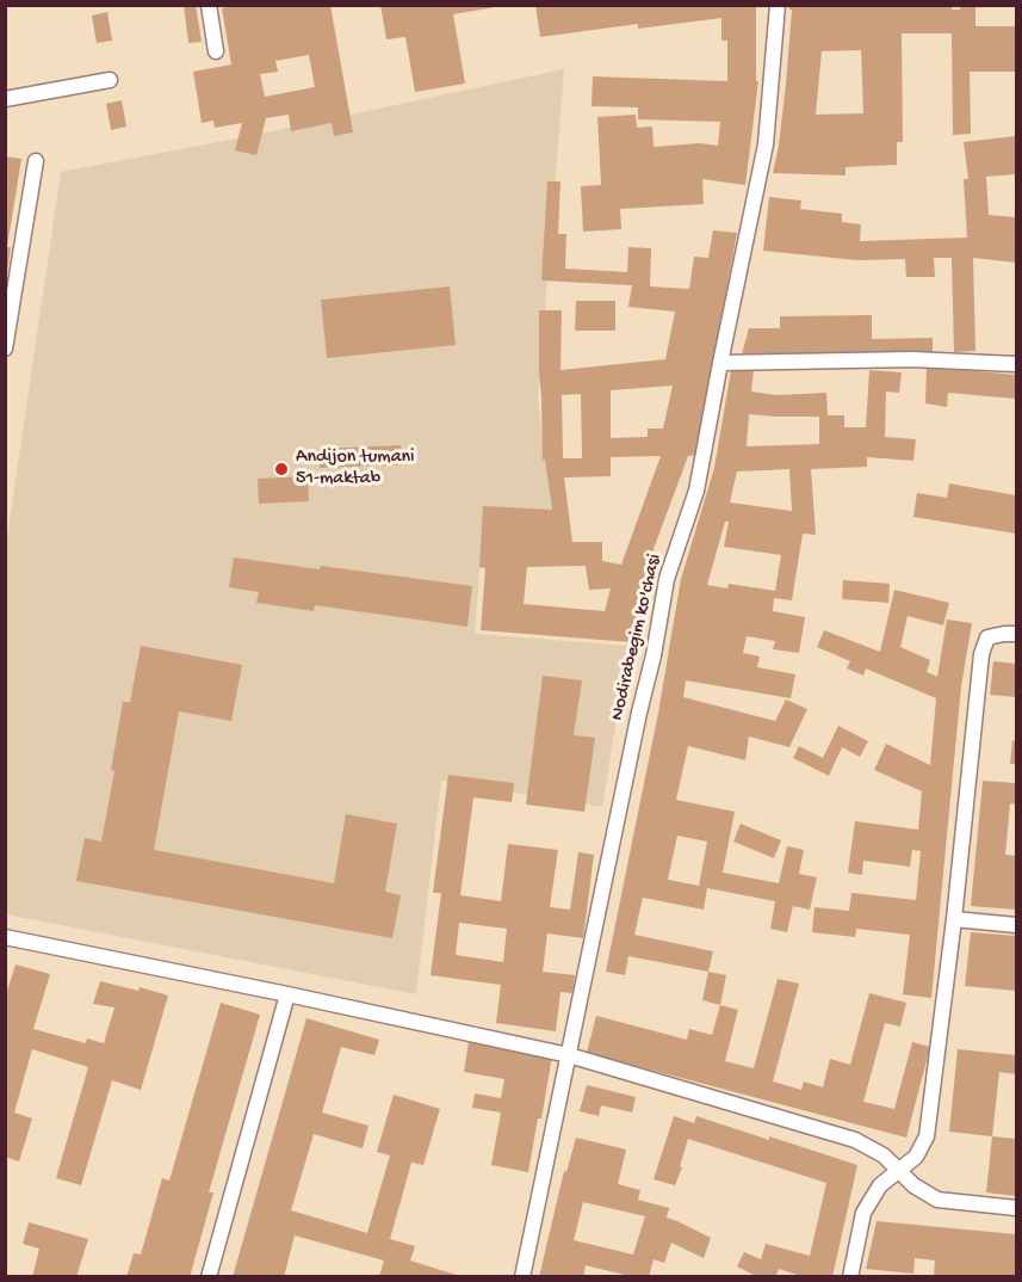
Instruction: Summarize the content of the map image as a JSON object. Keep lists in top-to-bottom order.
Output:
{
  "streets": {
    "lane": ["Nodirabegim ko'chasi"]
  },
  "places": ["Andijon tumani 51-maktab"]
}
